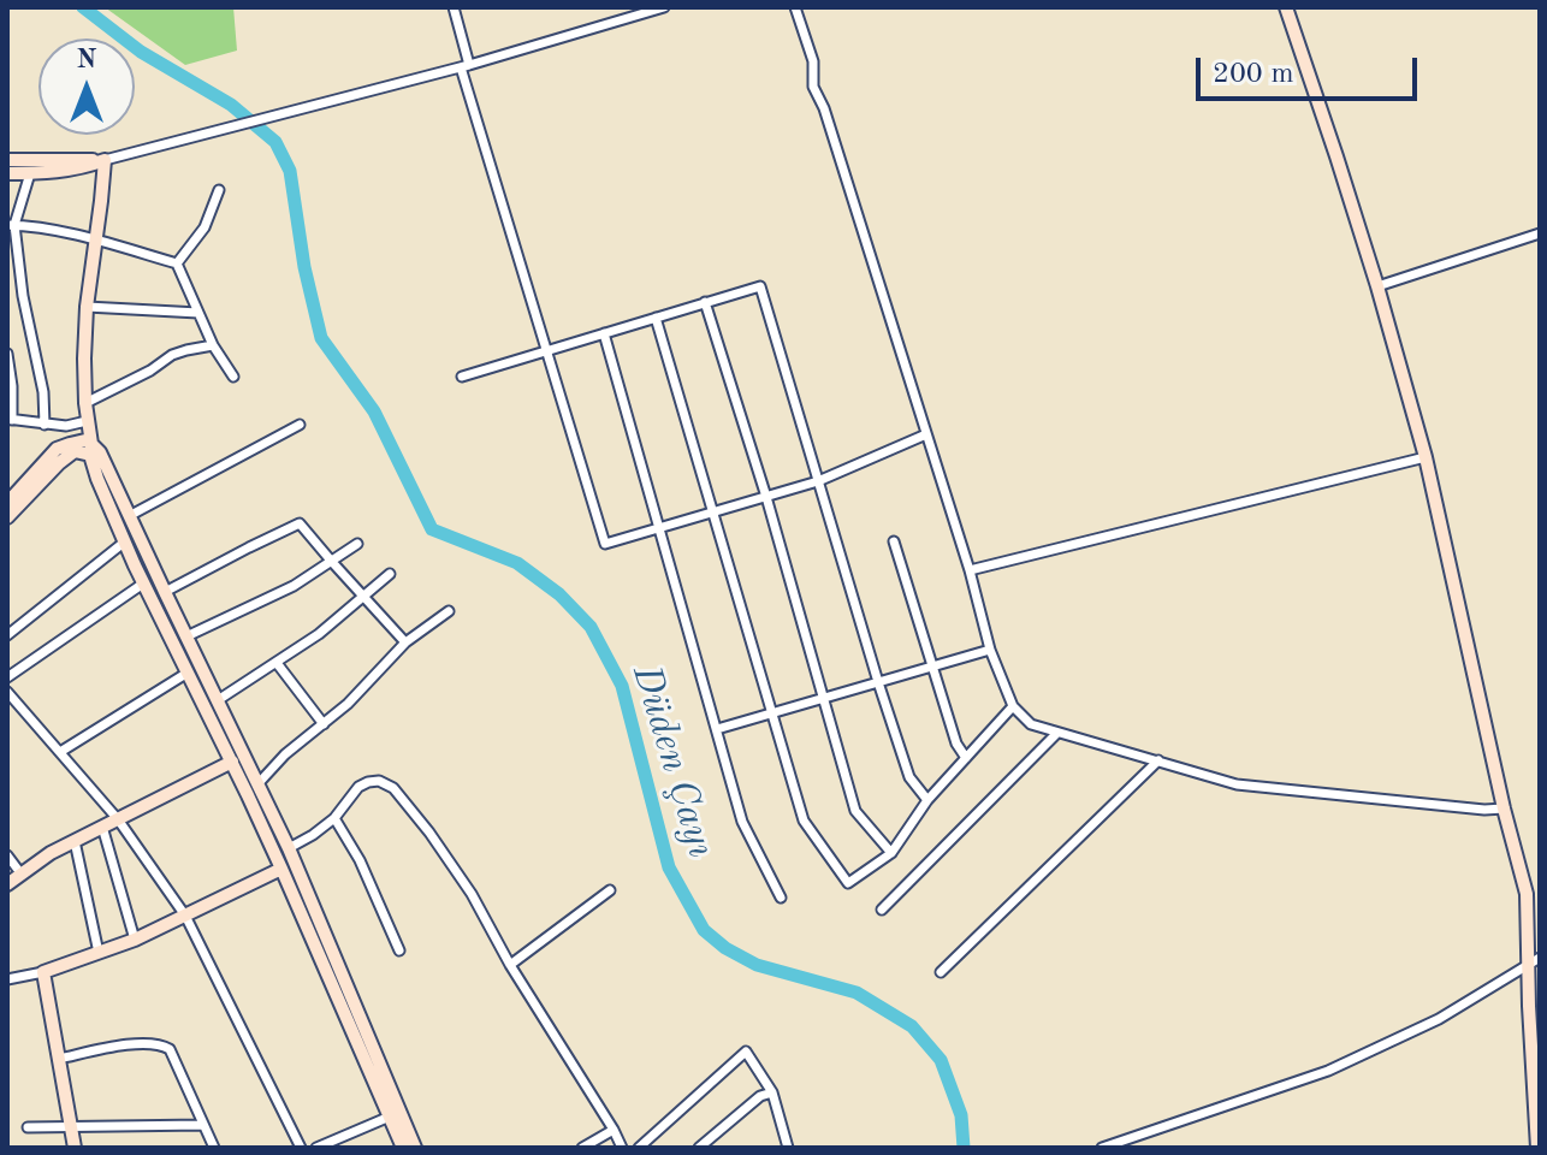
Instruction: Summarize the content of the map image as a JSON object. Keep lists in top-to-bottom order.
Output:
{
  "water": ["Düden Çayı"],
  "scale_bar": "200 m",
  "north": "top"
}
